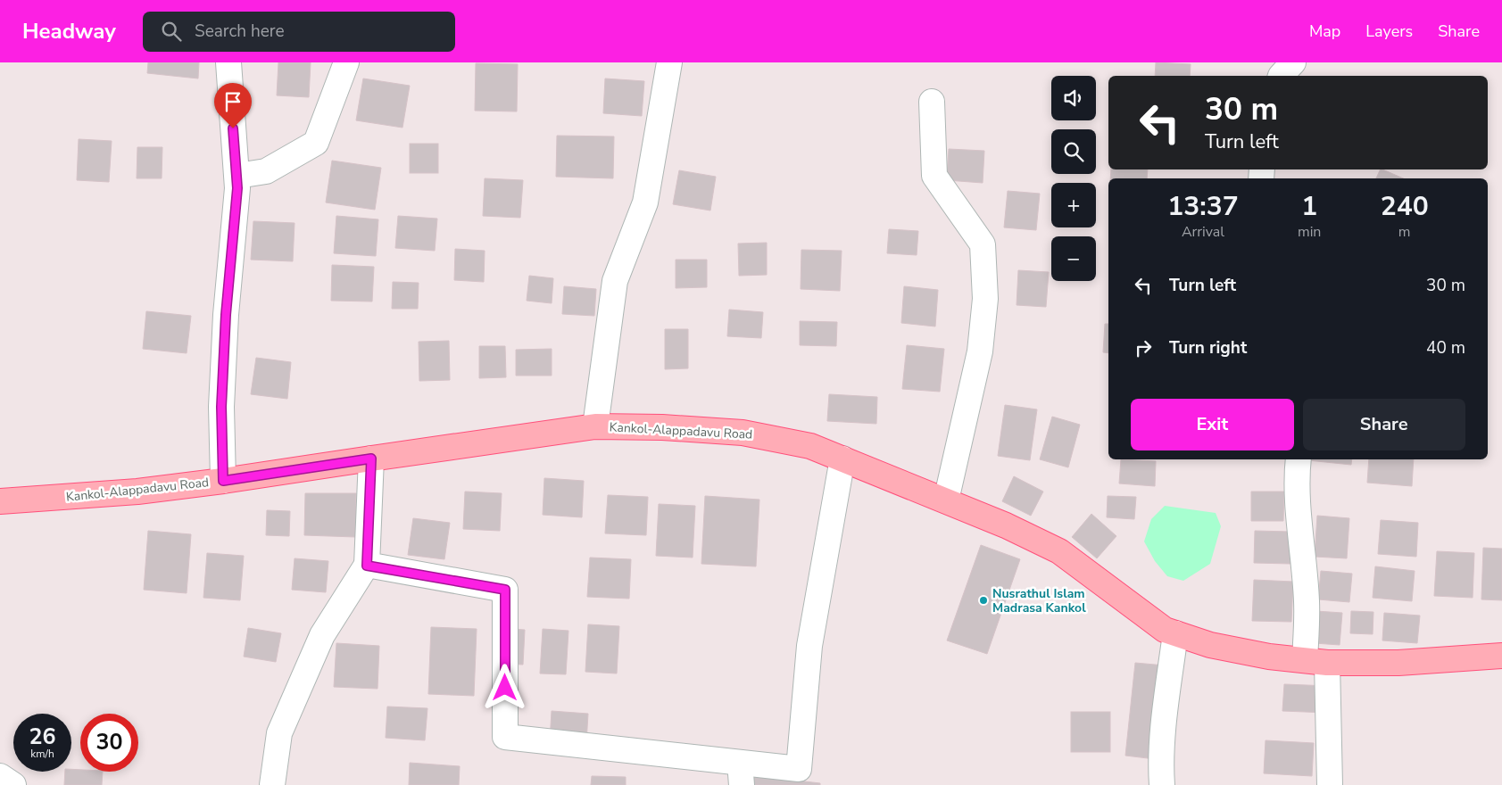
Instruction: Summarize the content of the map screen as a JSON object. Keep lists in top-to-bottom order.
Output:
{
  "streets": {
    "main road": ["Kankol-Alappadavu Road"]
  },
  "places": ["Nusrathul Islam Madrasa Kankol"],
  "page": {
    "header": "Headway",
    "search": "Search here",
    "nav": ["Map", "Layers", "Share"],
    "map_buttons": ["+", "−"],
    "turn": ["30 m", "Turn left"],
    "eta": [
      "13:37",
      "Arrival",
      "1",
      "min",
      "240",
      "m"
    ],
    "list": [
      {
        "name": "Turn left",
        "value": "30 m"
      },
      {
        "name": "Turn right",
        "value": "40 m"
      }
    ],
    "buttons": ["Exit", "Share"],
    "speed": "26 km/h",
    "limit": "30"
  }
}
